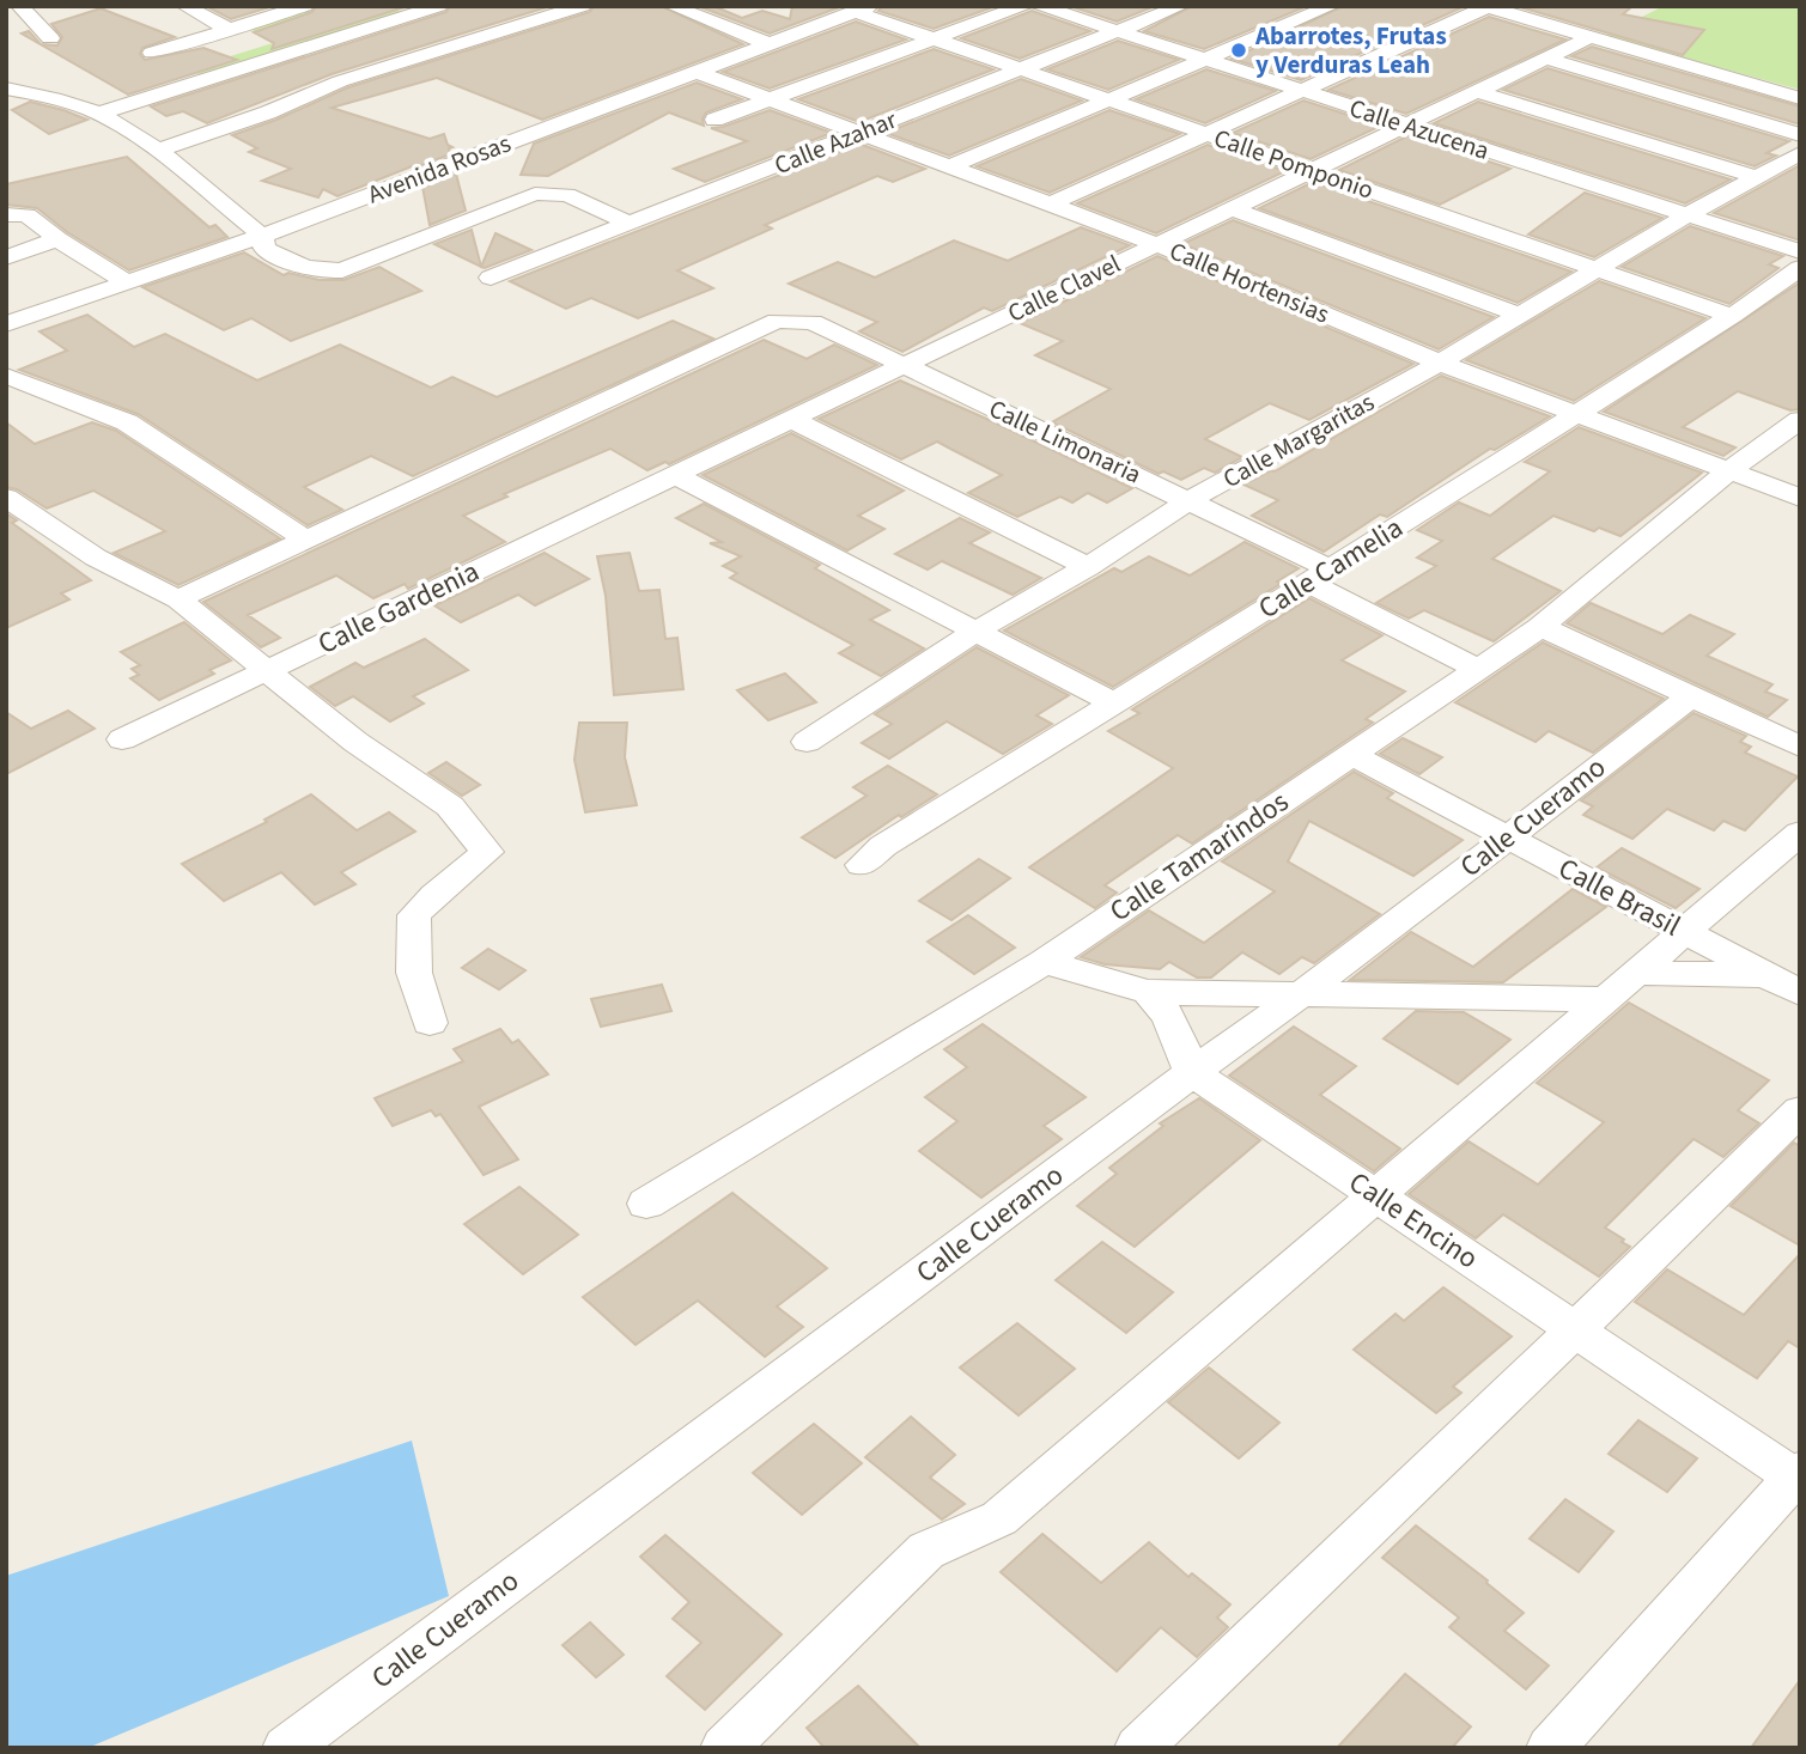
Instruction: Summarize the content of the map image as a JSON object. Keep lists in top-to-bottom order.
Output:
{
  "streets": {
    "street": [
      "Calle Azucena",
      "Calle Azahar",
      "Calle Pomponio",
      "Avenida Rosas",
      "Calle Hortensias",
      "Calle Clavel",
      "Calle Margaritas",
      "Calle Limonaria",
      "Calle Camelia",
      "Calle Gardenia",
      "Calle Cueramo",
      "Calle Tamarindos",
      "Calle Brasil",
      "Calle Encino"
    ]
  },
  "crossings": [
    ["Calle Azucena", "Calle Azahar"],
    ["Calle Azucena", "Calle Clavel"],
    ["Calle Azucena", "Calle Margaritas"],
    ["Calle Azahar", "Calle Pomponio"],
    ["Calle Azahar", "Calle Hortensias"],
    ["Calle Pomponio", "Avenida Rosas"],
    ["Calle Pomponio", "Calle Clavel"],
    ["Calle Pomponio", "Calle Margaritas"],
    ["Calle Pomponio", "Calle Camelia"],
    ["Avenida Rosas", "Calle Hortensias"],
    ["Calle Hortensias", "Calle Clavel"],
    ["Calle Hortensias", "Calle Margaritas"],
    ["Calle Hortensias", "Calle Camelia"],
    ["Calle Hortensias", "Calle Tamarindos"],
    ["Calle Clavel", "Calle Limonaria"],
    ["Calle Clavel", "Calle Gardenia"],
    ["Calle Margaritas", "Calle Limonaria"],
    ["Calle Limonaria", "Calle Camelia"],
    ["Calle Limonaria", "Calle Tamarindos"],
    ["Calle Cueramo", "Calle Brasil"],
    ["Calle Cueramo", "Calle Encino"],
    ["Calle Tamarindos", "Calle Brasil"]
  ],
  "places": ["Abarrotes, Frutas y Verduras Leah"]
}
